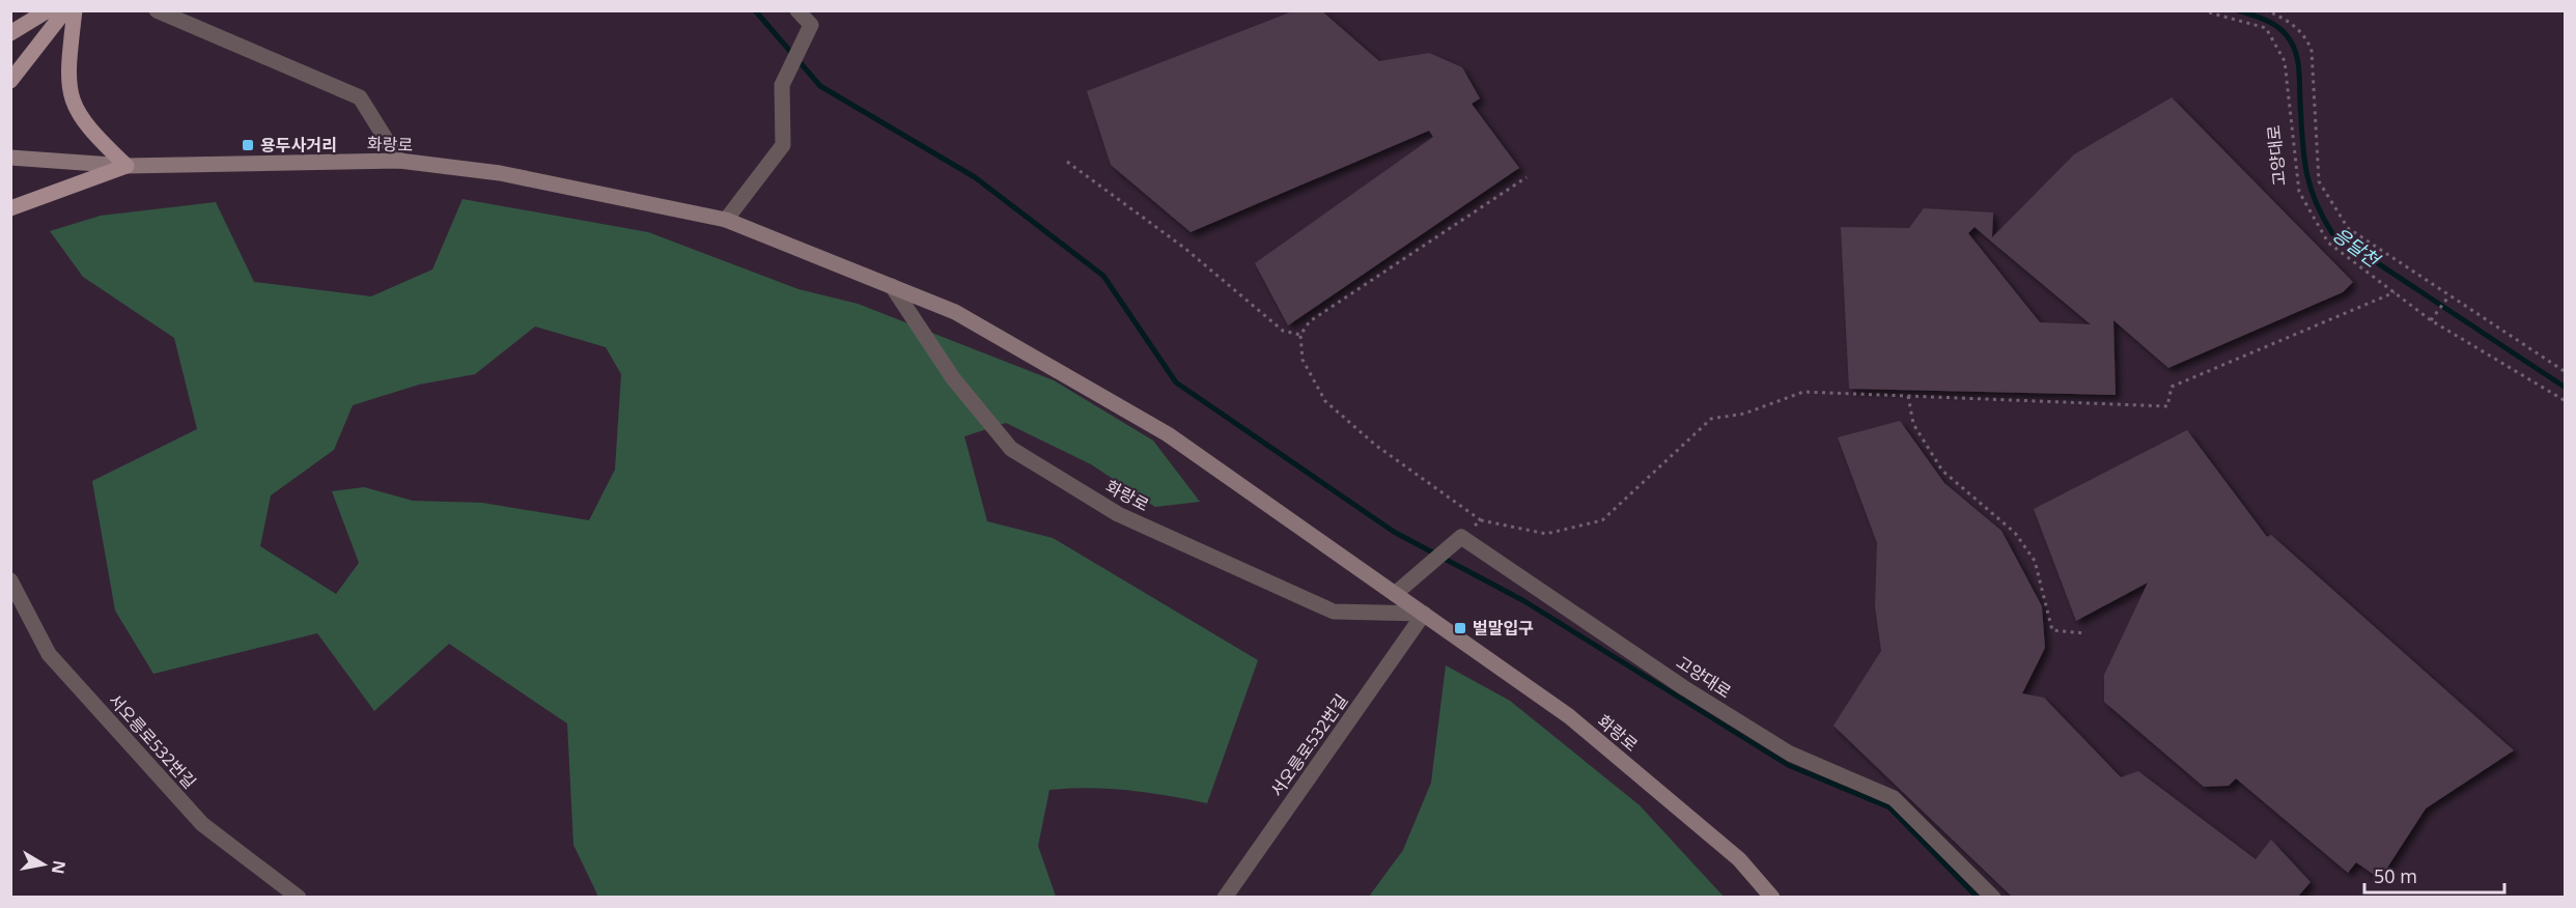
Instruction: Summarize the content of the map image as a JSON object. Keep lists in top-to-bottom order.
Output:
{
  "streets": {
    "main road": ["화랑로"],
    "street": ["고양대로", "서오릉로532번길"]
  },
  "crossings": [
    ["화랑로", "서오릉로532번길"]
  ],
  "water": ["응달천"],
  "places": {
    "transit": ["용두사거리", "벌말입구"]
  },
  "scale_bar": "50 m",
  "north": "right"
}
